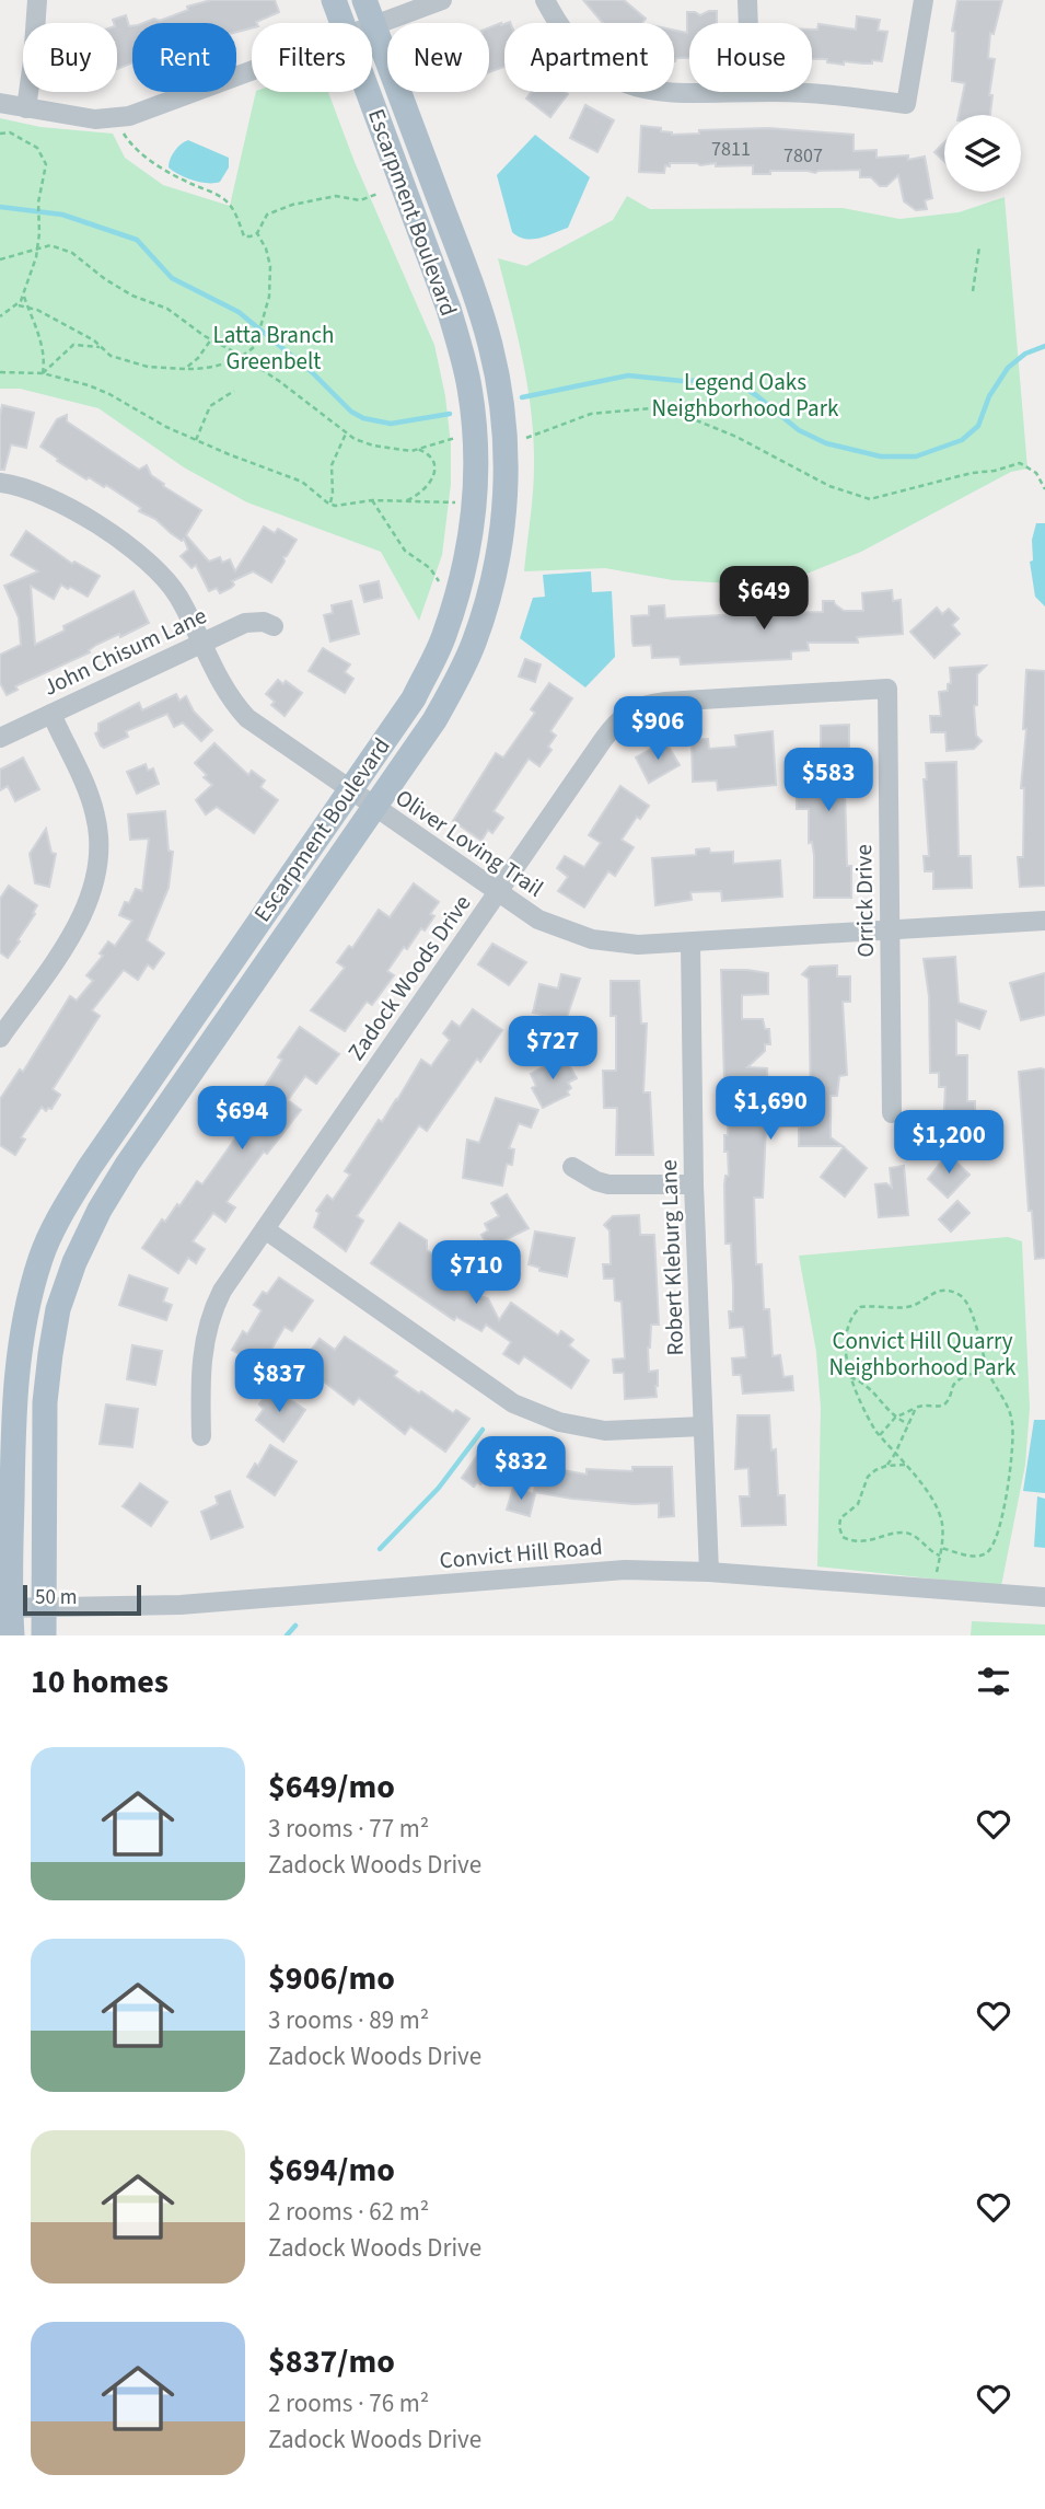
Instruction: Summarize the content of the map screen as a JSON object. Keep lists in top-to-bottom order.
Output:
{
  "streets": {
    "main road": ["Escarpment Boulevard"],
    "street": [
      "John Chisum Lane",
      "Oliver Loving Trail",
      "Orrick Drive",
      "Zadock Woods Drive",
      "Robert Kleburg Lane",
      "Convict Hill Road"
    ]
  },
  "crossings": [
    ["Escarpment Boulevard", "Oliver Loving Trail"],
    ["Escarpment Boulevard", "Convict Hill Road"],
    ["John Chisum Lane", "Oliver Loving Trail"],
    ["Oliver Loving Trail", "Orrick Drive"],
    ["Oliver Loving Trail", "Zadock Woods Drive"],
    ["Oliver Loving Trail", "Robert Kleburg Lane"],
    ["Orrick Drive", "Zadock Woods Drive"],
    ["Robert Kleburg Lane", "Convict Hill Road"]
  ],
  "parks": ["Latta Branch Greenbelt", "Legend Oaks Neighborhood Park", "Convict Hill Quarry Neighborhood Park"],
  "house_numbers": ["7811", "7807"],
  "scale_bar": "50 m",
  "page": {
    "chip": [
      "Buy",
      "Rent",
      "Filters",
      "New",
      "Apartment",
      "House"
    ],
    "price": [
      "$649",
      "$906",
      "$583",
      "$727",
      "$1,690",
      "$694",
      "$1,200",
      "$710",
      "$837",
      "$832"
    ],
    "scale": "50 m",
    "heading": "10 homes",
    "list": [
      {
        "name": "$649/mo",
        "note": "3 rooms · 77 m² · Zadock Woods Drive"
      },
      {
        "name": "$906/mo",
        "note": "3 rooms · 89 m² · Zadock Woods Drive"
      },
      {
        "name": "$694/mo",
        "note": "2 rooms · 62 m² · Zadock Woods Drive"
      },
      {
        "name": "$837/mo",
        "note": "2 rooms · 76 m² · Zadock Woods Drive"
      }
    ]
  }
}
